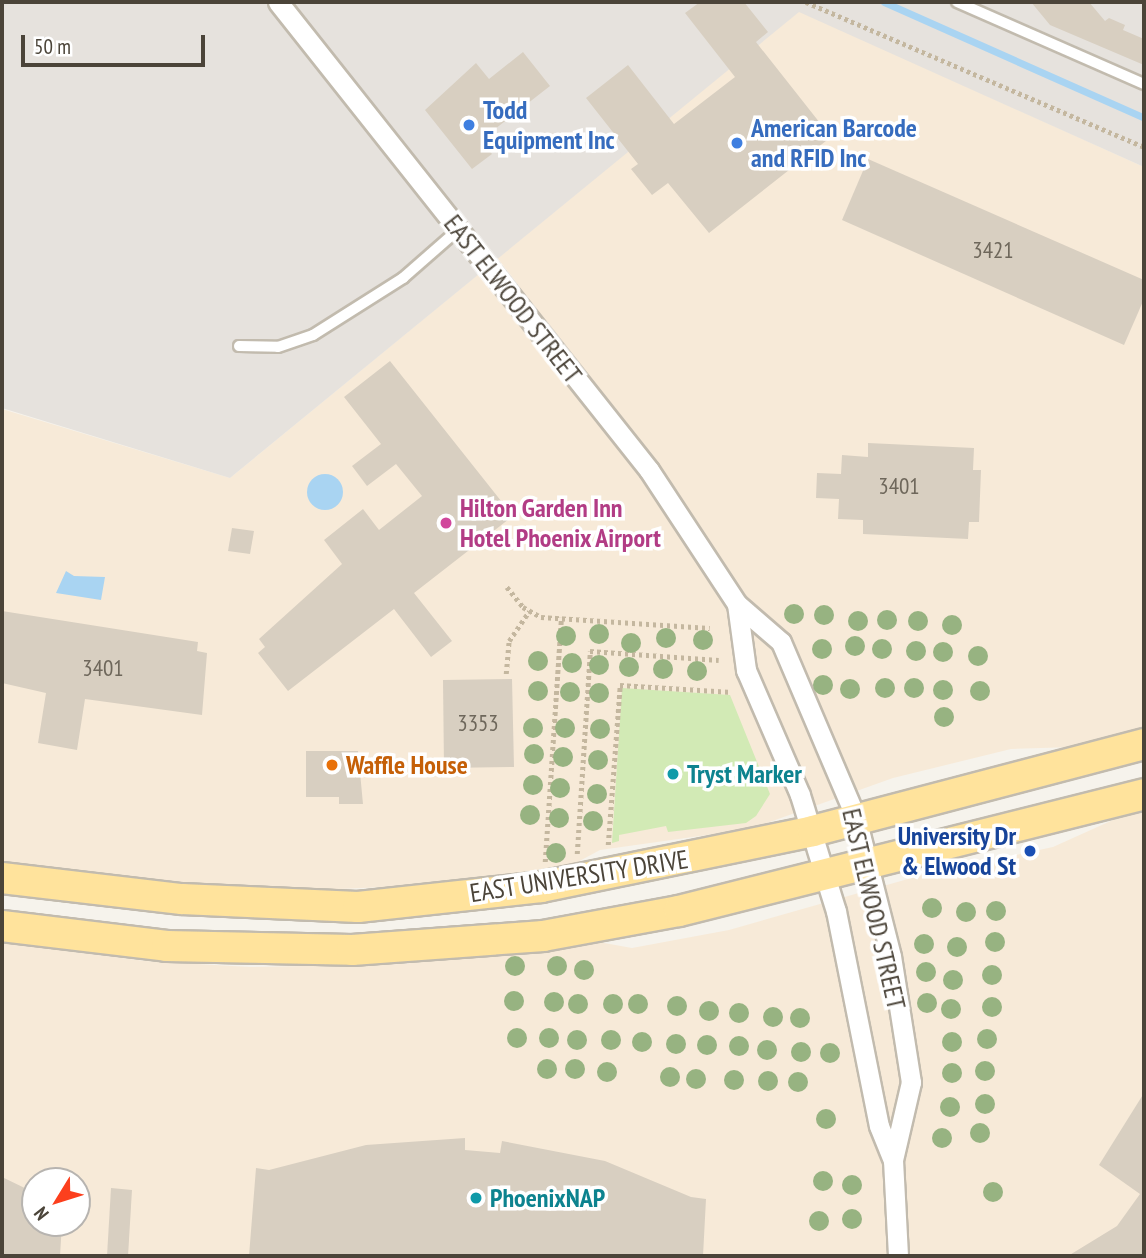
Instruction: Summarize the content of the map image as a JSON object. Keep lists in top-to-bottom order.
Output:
{
  "streets": {
    "main road": ["EAST UNIVERSITY DRIVE"],
    "street": ["EAST ELWOOD STREET"]
  },
  "crossings": [
    ["EAST ELWOOD STREET", "EAST UNIVERSITY DRIVE"]
  ],
  "places": [
    "Todd Equipment Inc",
    "American Barcode and RFID Inc",
    "Hilton Garden Inn Hotel Phoenix Airport",
    "Waffle House",
    "Tryst Marker",
    "University Dr & Elwood St",
    "PhoenixNAP"
  ],
  "house_numbers": [
    "3421",
    "3401",
    "3401",
    "3353"
  ],
  "scale_bar": "50 m",
  "north": "bottom left"
}
